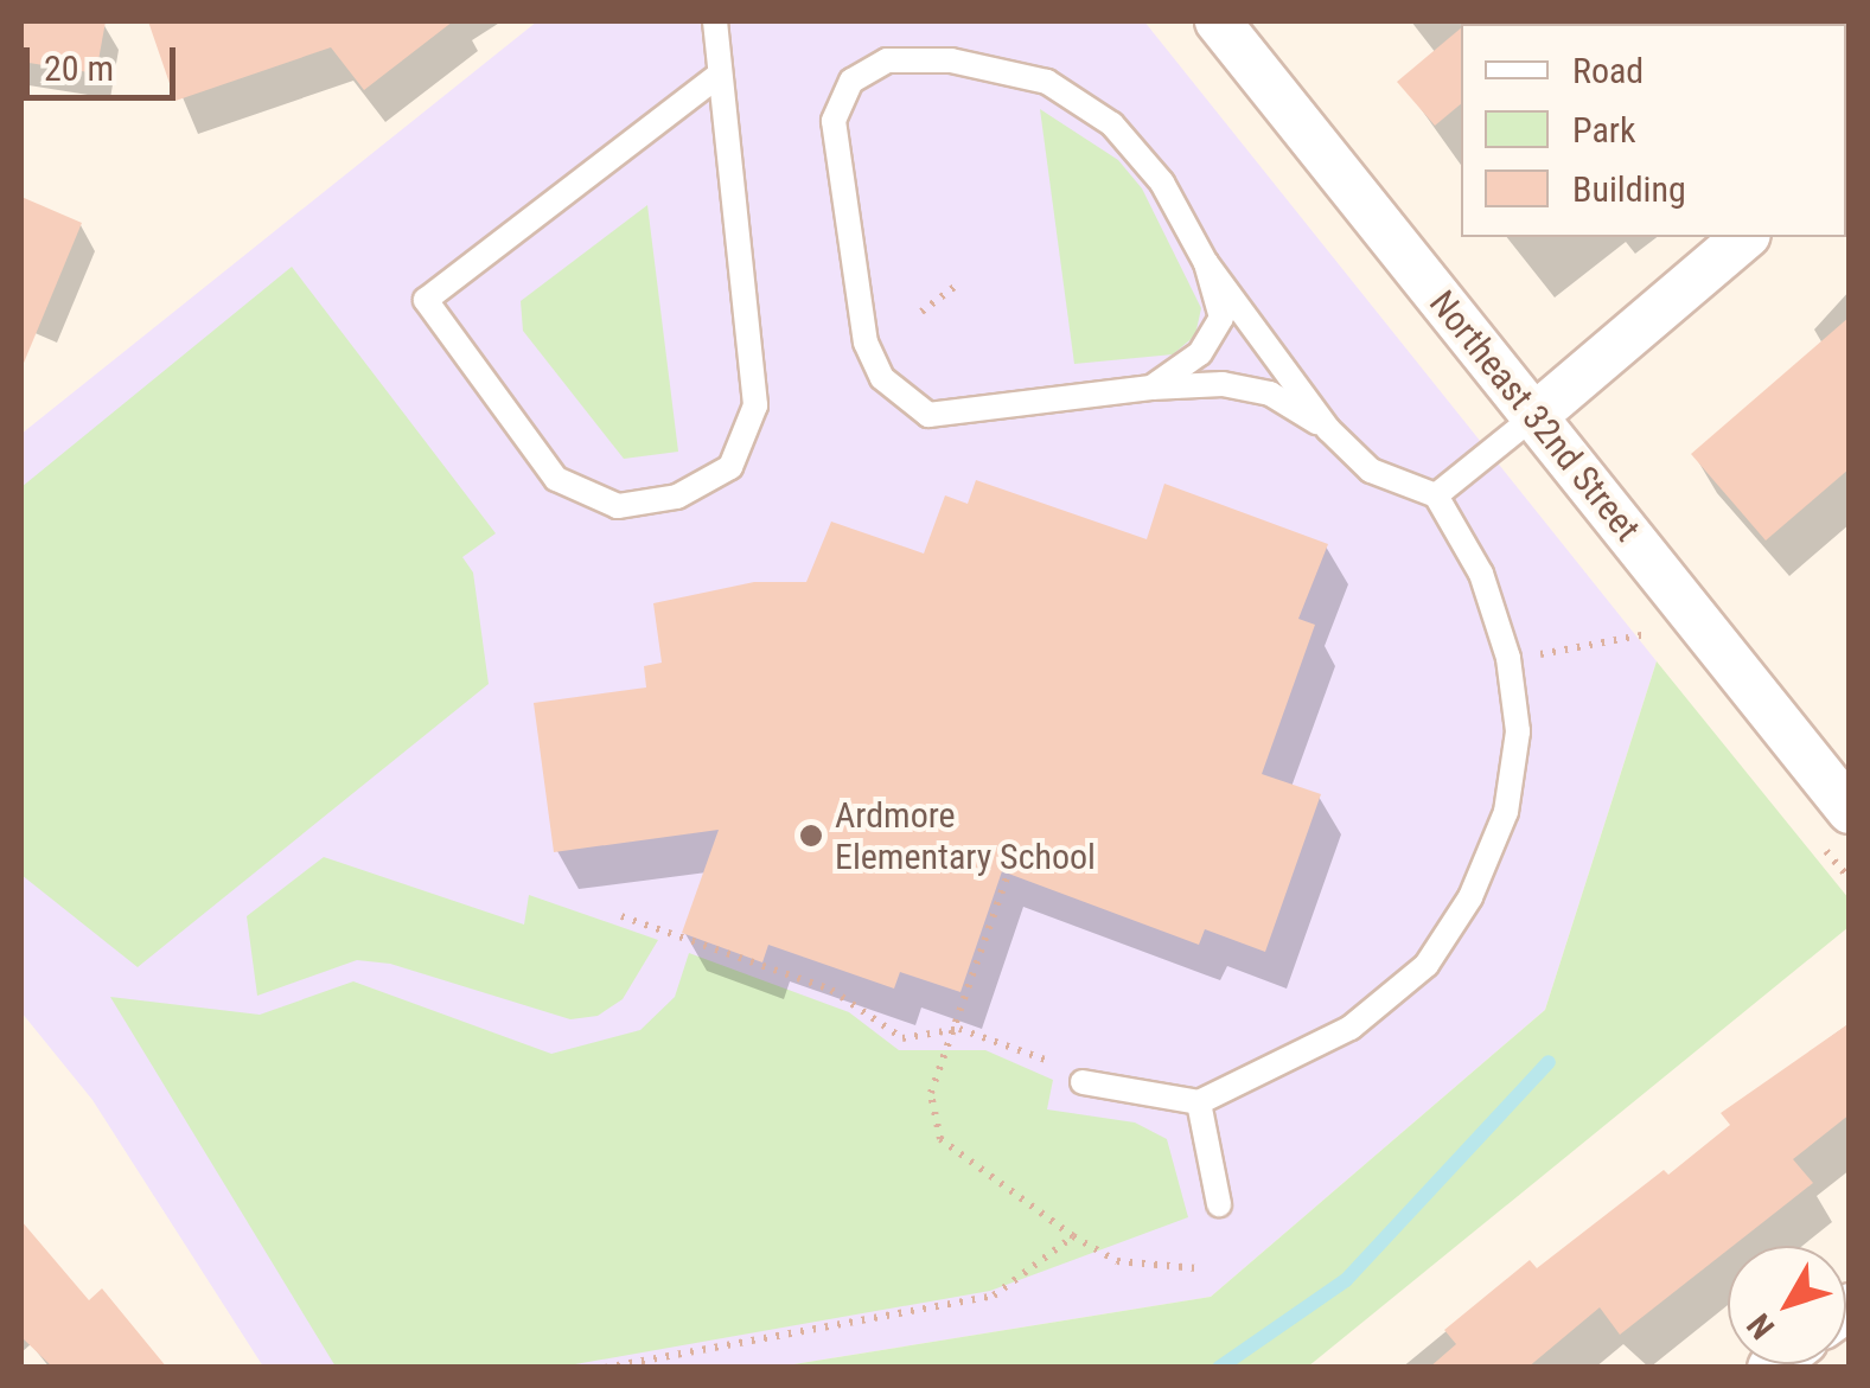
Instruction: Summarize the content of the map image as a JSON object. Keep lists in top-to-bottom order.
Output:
{
  "streets": {
    "street": ["Northeast 32nd Street"]
  },
  "places": ["Ardmore Elementary School"],
  "legend": ["Road", "Park", "Building"],
  "scale_bar": "20 m",
  "north": "bottom left"
}
